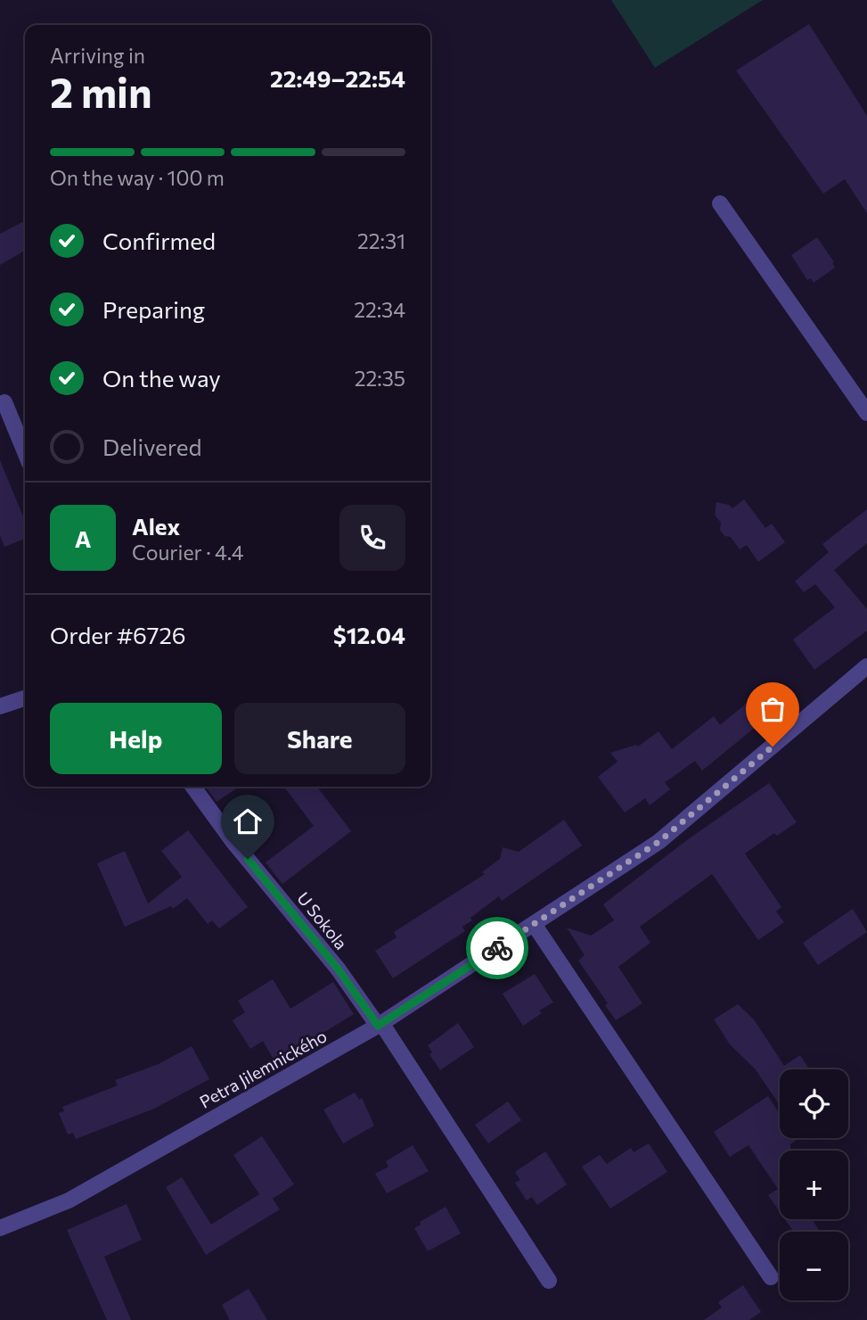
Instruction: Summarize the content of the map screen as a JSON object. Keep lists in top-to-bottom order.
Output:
{
  "streets": {
    "street": ["U Sokola", "Petra Jilemnického"]
  },
  "crossings": [
    ["U Sokola", "Petra Jilemnického"]
  ],
  "page": {
    "heading": ["2 min", "Arriving in", "22:49–22:54"],
    "panel": [
      "Alex",
      "Courier · 4.4",
      "Order #6726",
      "$12.04"
    ],
    "bar": "On the way · 100 m",
    "list": [
      ["Confirmed", "22:31"],
      ["Preparing", "22:34"],
      ["On the way", "22:35"],
      "Delivered"
    ],
    "round": "A",
    "buttons": ["Help", "Share"],
    "map_buttons": ["+", "−"]
  }
}
